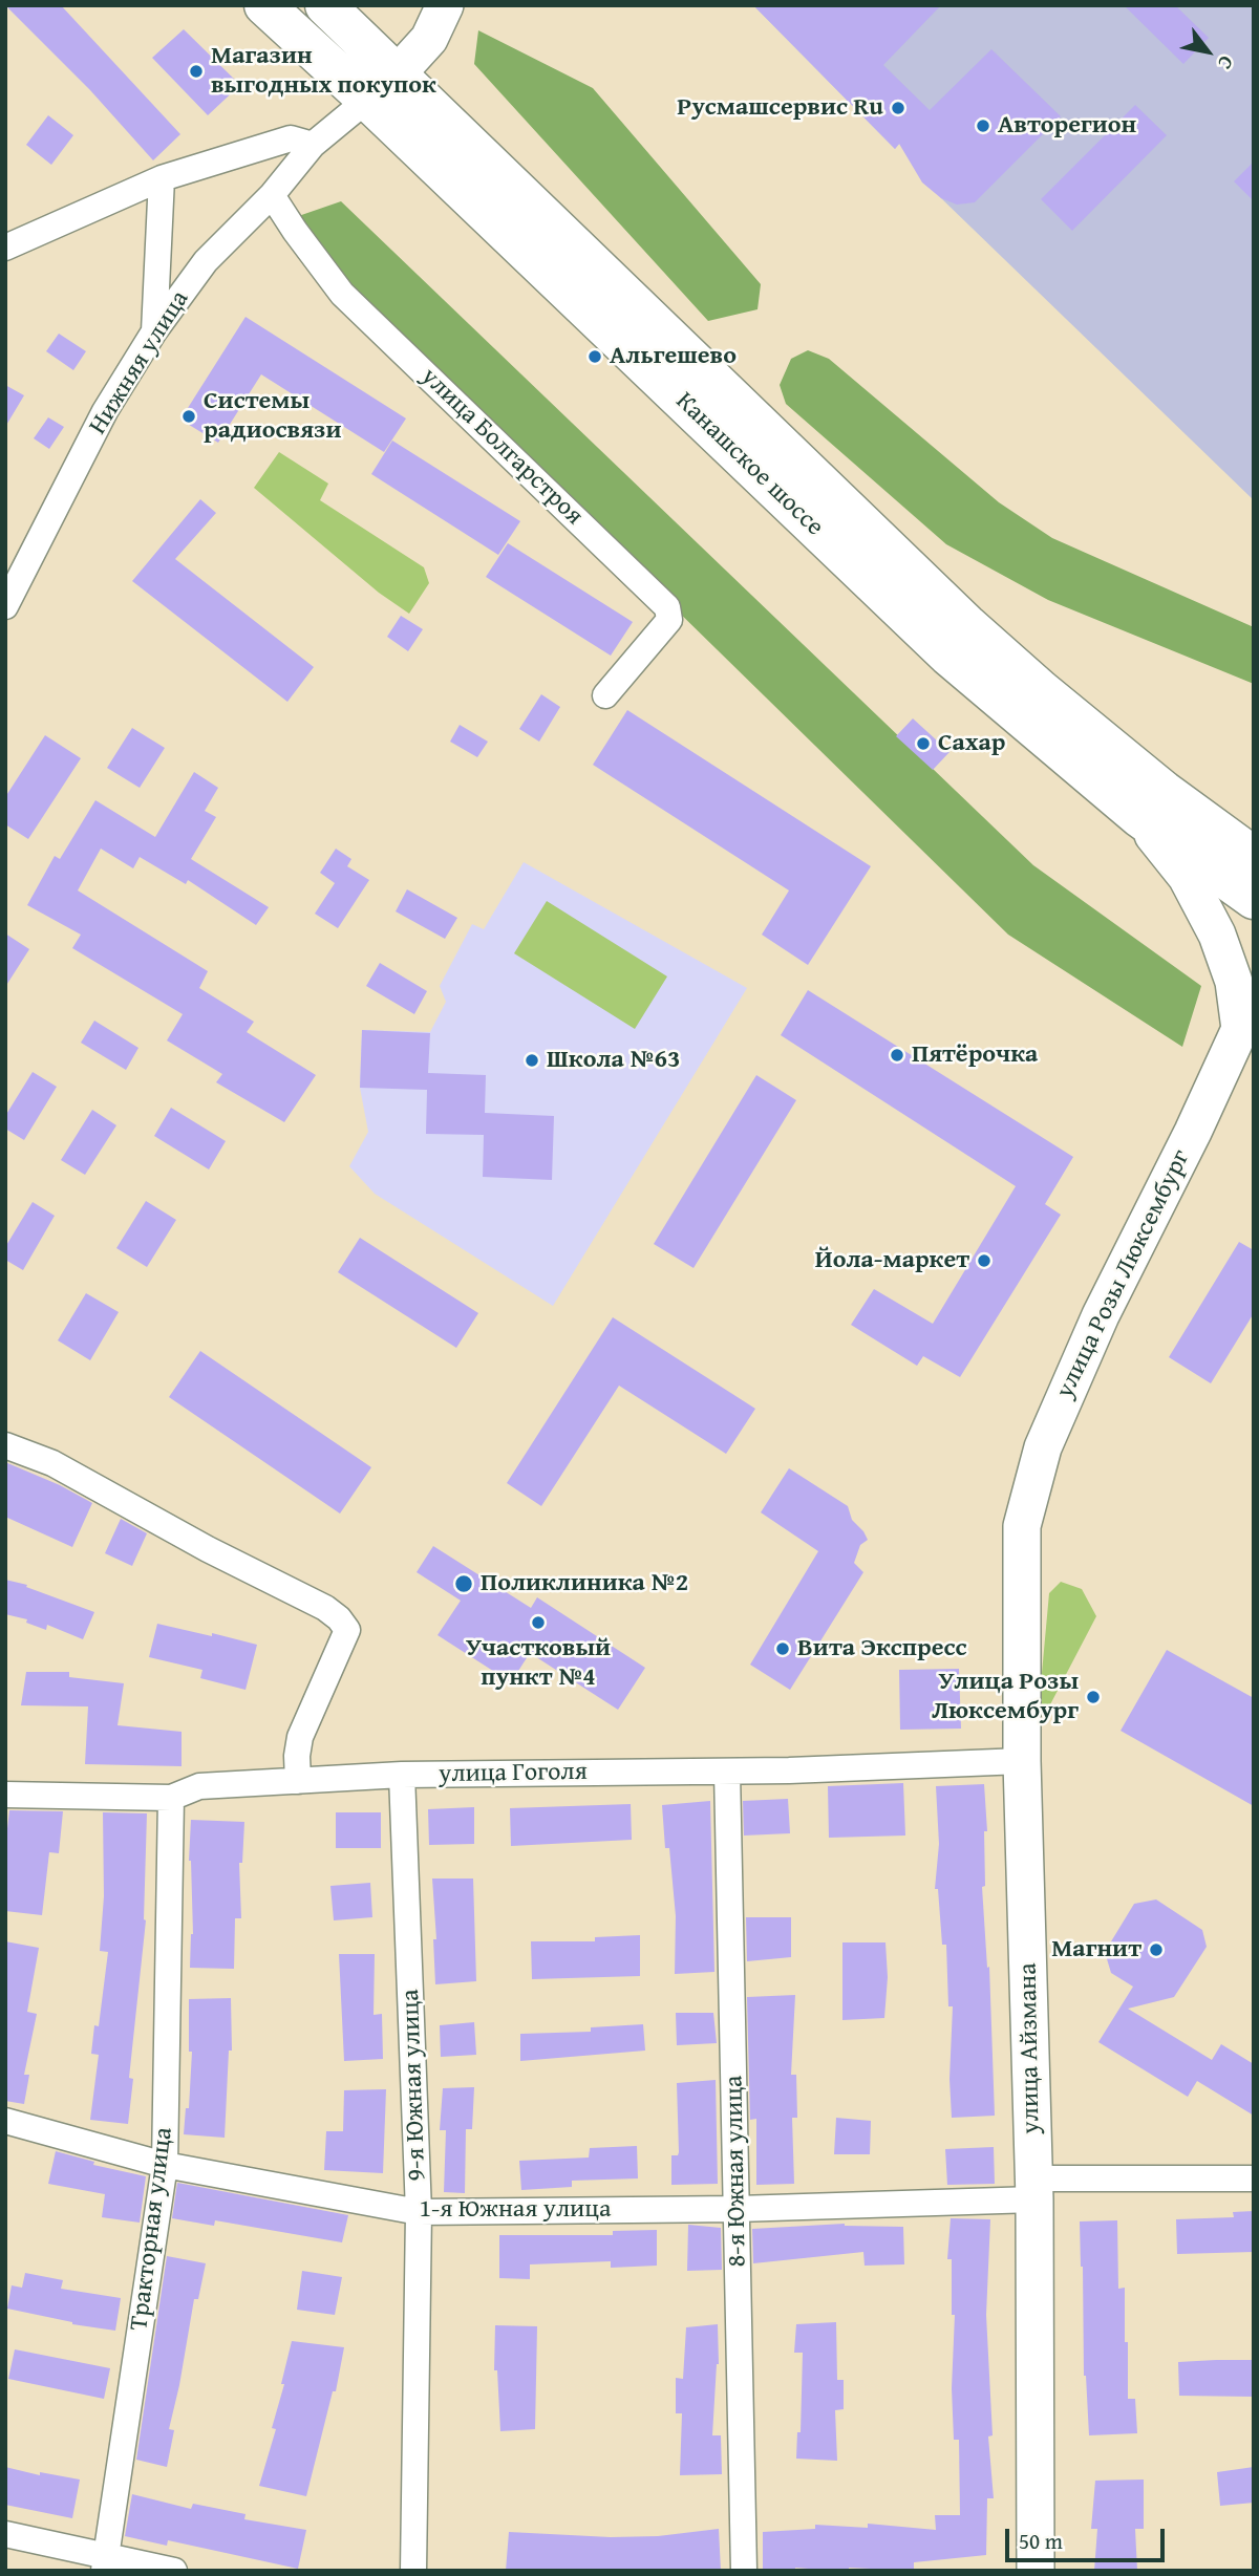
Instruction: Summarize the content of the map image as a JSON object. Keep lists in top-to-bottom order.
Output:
{
  "streets": {
    "main road": ["Канашское шоссе"],
    "street": [
      "Нижняя улица",
      "улица Болгарстроя",
      "улица Розы Люксембург",
      "улица Гоголя",
      "улица Айзмана",
      "9-я Южная улица",
      "8-я Южная улица",
      "1-я Южная улица",
      "Тракторная улица"
    ]
  },
  "crossings": [
    ["Нижняя улица", "улица Болгарстроя"],
    ["Нижняя улица", "Канашское шоссе"],
    ["улица Розы Люксембург", "улица Айзмана"],
    ["улица Гоголя", "улица Айзмана"],
    ["улица Гоголя", "9-я Южная улица"],
    ["улица Гоголя", "8-я Южная улица"],
    ["улица Гоголя", "Тракторная улица"],
    ["улица Айзмана", "1-я Южная улица"],
    ["9-я Южная улица", "1-я Южная улица"],
    ["8-я Южная улица", "1-я Южная улица"],
    ["1-я Южная улица", "Тракторная улица"]
  ],
  "places": [
    "Магазин выгодных покупок",
    "Русмашсервис Ru",
    "Авторегион",
    "Альгешево",
    "Системы радиосвязи",
    "Сахар",
    "Пятёрочка",
    "Школа №63",
    "Йола-маркет",
    "Поликлиника №2",
    "Участковый пункт №4",
    "Вита Экспресс",
    "Улица Розы Люксембург",
    "Магнит"
  ],
  "scale_bar": "50 m",
  "north": "bottom right"
}
